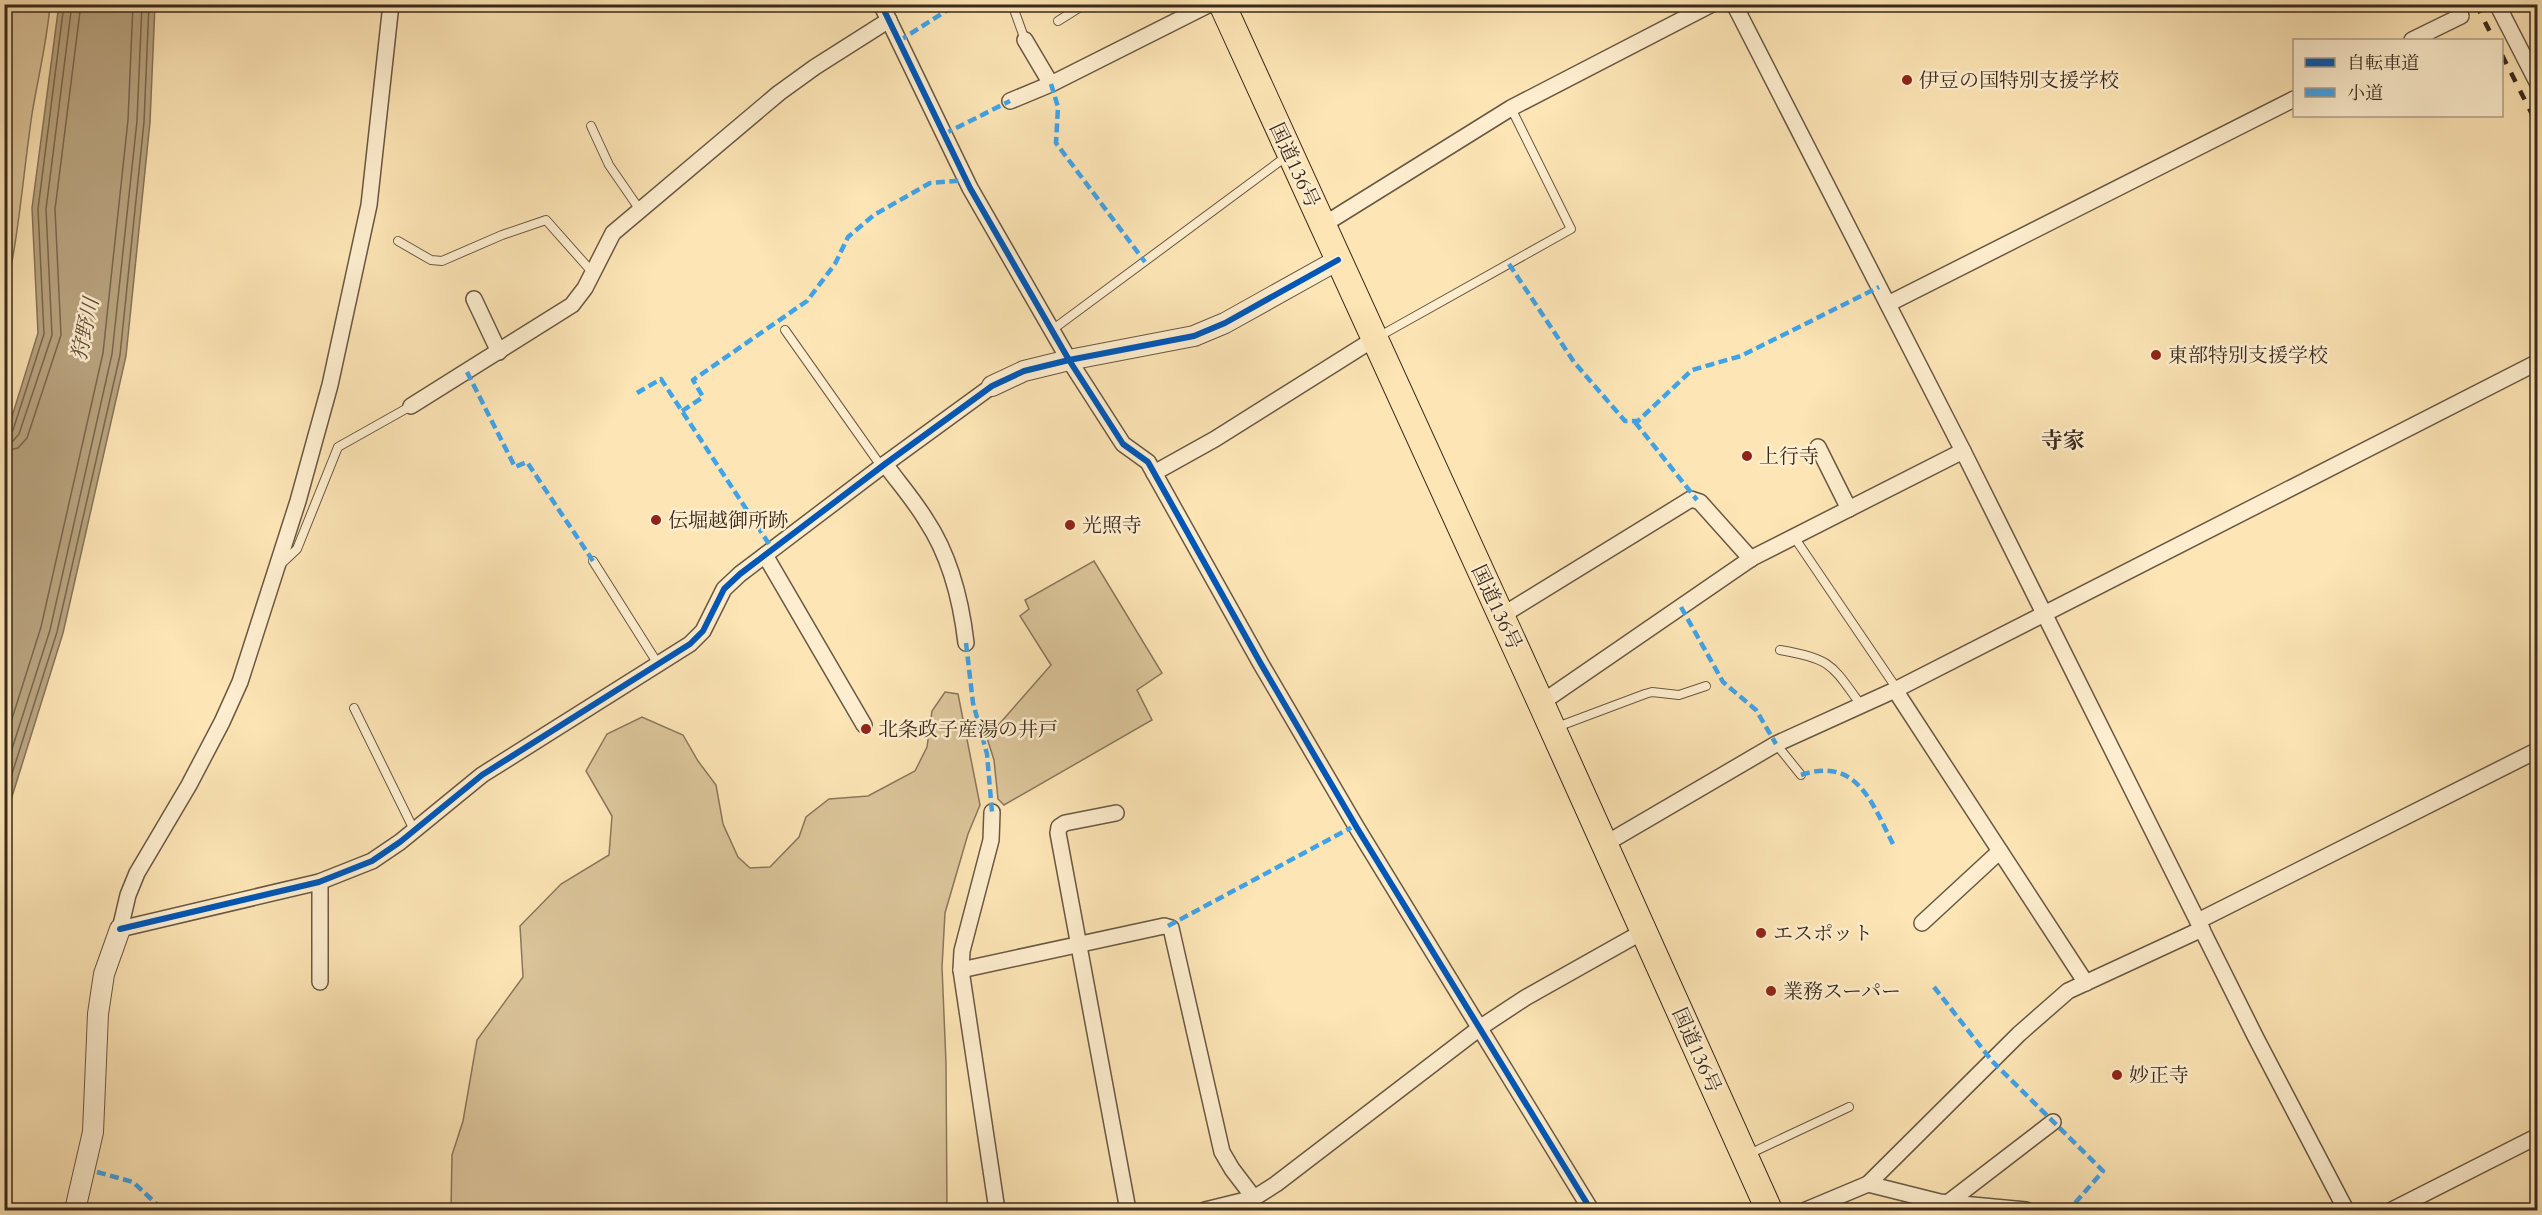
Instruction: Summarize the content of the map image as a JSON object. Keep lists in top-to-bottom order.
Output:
{
  "streets": {
    "highway": ["国道136号"]
  },
  "districts": ["寺家"],
  "water": ["狩野川"],
  "places": [
    "伊豆の国特別支援学校",
    "東部特別支援学校",
    "上行寺",
    "伝堀越御所跡",
    "光照寺",
    "北条政子産湯の井戸",
    "エスポット",
    "業務スーパー",
    "妙正寺"
  ],
  "legend": ["自転車道", "小道"]
}
